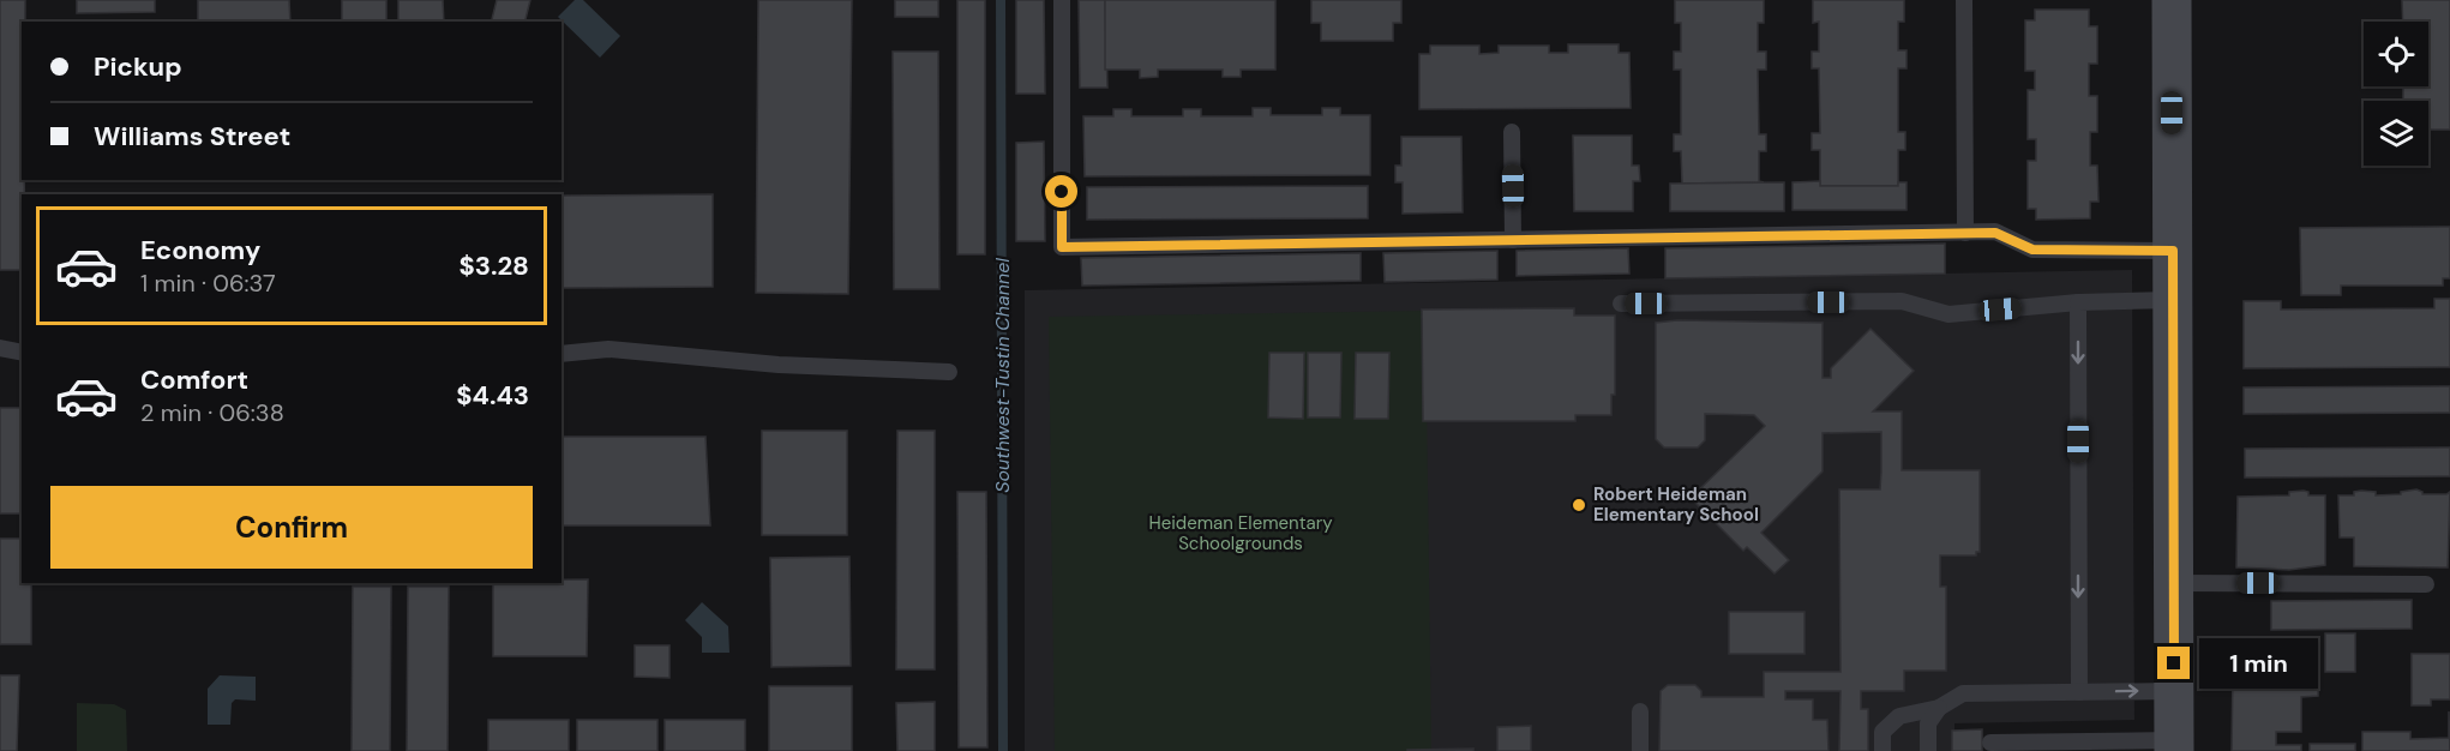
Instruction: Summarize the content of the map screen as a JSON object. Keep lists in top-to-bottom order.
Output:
{
  "water": ["Southwest-Tustin Channel"],
  "parks": ["Heideman Elementary Schoolgrounds"],
  "places": ["Robert Heideman Elementary School"],
  "page": {
    "banner": ["Pickup", "Williams Street"],
    "list": [
      {
        "name": "Economy",
        "note": "1 min · 06:37",
        "value": "$3.28"
      },
      {
        "name": "Comfort",
        "note": "2 min · 06:38",
        "value": "$4.43"
      }
    ],
    "buttons": "Confirm",
    "bubble": "1 min"
  }
}
